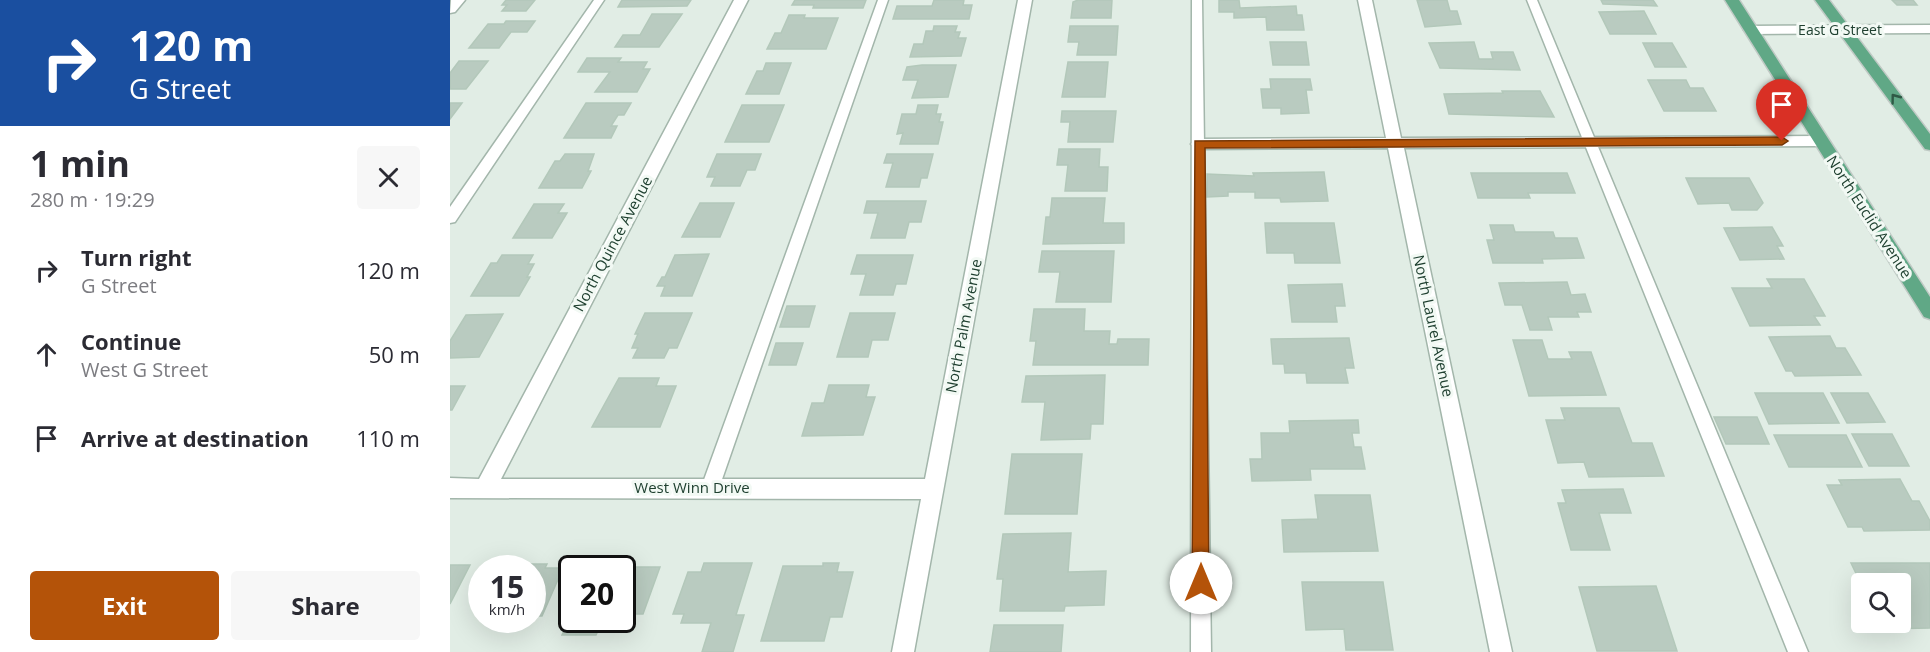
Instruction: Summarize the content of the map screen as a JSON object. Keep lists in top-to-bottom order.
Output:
{
  "streets": {
    "main road": ["North Euclid Avenue"],
    "street": [
      "East G Street",
      "North Quince Avenue",
      "North Palm Avenue",
      "North Laurel Avenue",
      "West Winn Drive"
    ]
  },
  "crossings": [
    ["East G Street", "North Euclid Avenue"],
    ["North Quince Avenue", "West Winn Drive"],
    ["North Palm Avenue", "West Winn Drive"]
  ],
  "page": {
    "turn": ["120 m", "G Street"],
    "heading": ["1 min", "280 m · 19:29"],
    "list": [
      {
        "name": "Turn right",
        "note": "G Street",
        "value": "120 m"
      },
      {
        "name": "Continue",
        "note": "West G Street",
        "value": "50 m"
      },
      {
        "name": "Arrive at destination",
        "value": "110 m"
      }
    ],
    "speed": "15 km/h",
    "limit": "20",
    "buttons": ["Exit", "Share"]
  }
}
